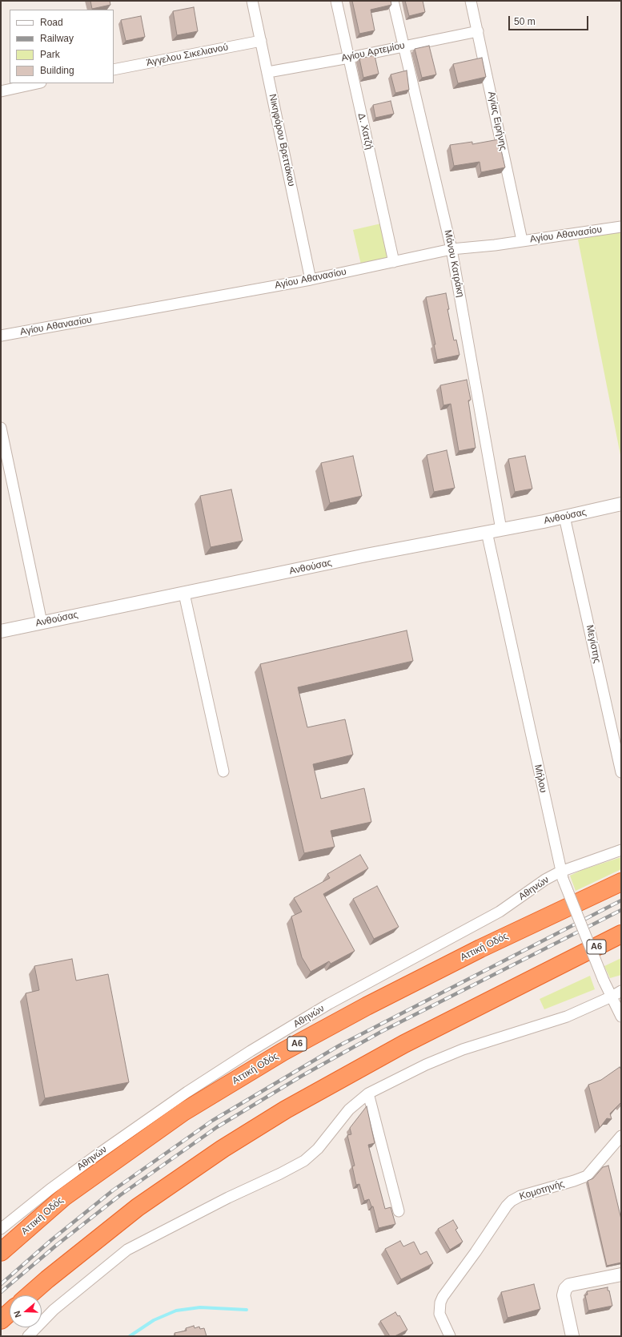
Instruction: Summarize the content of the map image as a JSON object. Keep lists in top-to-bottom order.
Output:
{
  "streets": {
    "highway": ["Αττική Οδός", "Α6"],
    "street": [
      "Αγίου Αρτεμίου",
      "Άγγελου Σικελιανού",
      "Αγίας Ειρήνης",
      "Δ. Χατζή",
      "Νικηφόρου Βρεττάκου",
      "Αγίου Αθανασίου",
      "Μάνου Κατράκη",
      "Ανθούσας",
      "Μεγίστης",
      "Μήλου",
      "Αθηνών",
      "Κομοτηνής"
    ]
  },
  "crossings": [
    ["Αγίου Αρτεμίου", "Αγίας Ειρήνης"],
    ["Αγίου Αρτεμίου", "Δ. Χατζή"],
    ["Αγίου Αρτεμίου", "Νικηφόρου Βρεττάκου"],
    ["Αγίου Αρτεμίου", "Μάνου Κατράκη"],
    ["Άγγελου Σικελιανού", "Νικηφόρου Βρεττάκου"],
    ["Αγίας Ειρήνης", "Αγίου Αθανασίου"],
    ["Δ. Χατζή", "Αγίου Αθανασίου"],
    ["Νικηφόρου Βρεττάκου", "Αγίου Αθανασίου"],
    ["Αγίου Αθανασίου", "Μάνου Κατράκη"],
    ["Μάνου Κατράκη", "Ανθούσας"],
    ["Ανθούσας", "Μεγίστης"],
    ["Ανθούσας", "Μήλου"],
    ["Μήλου", "Αθηνών"]
  ],
  "legend": [
    "Road",
    "Railway",
    "Park",
    "Building"
  ],
  "scale_bar": "50 m",
  "north": "left"
}
